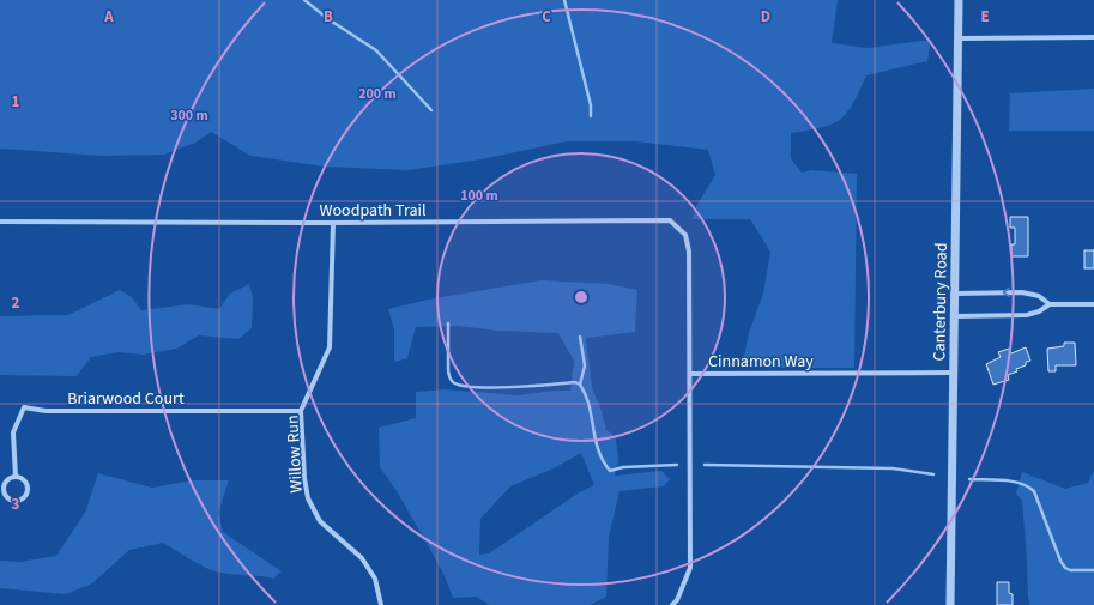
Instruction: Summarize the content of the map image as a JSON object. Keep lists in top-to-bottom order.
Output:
{
  "streets": {
    "street": [
      "Woodpath Trail",
      "Canterbury Road",
      "Cinnamon Way",
      "Briarwood Court",
      "Willow Run"
    ]
  },
  "crossings": [
    ["Woodpath Trail", "Cinnamon Way"],
    ["Woodpath Trail", "Willow Run"],
    ["Canterbury Road", "Cinnamon Way"],
    ["Briarwood Court", "Willow Run"]
  ],
  "grid": {
    "columns": [
      "A",
      "B",
      "C",
      "D",
      "E"
    ],
    "rows": ["1", "2", "3"]
  },
  "rings": ["200 m", "300 m", "100 m"]
}
